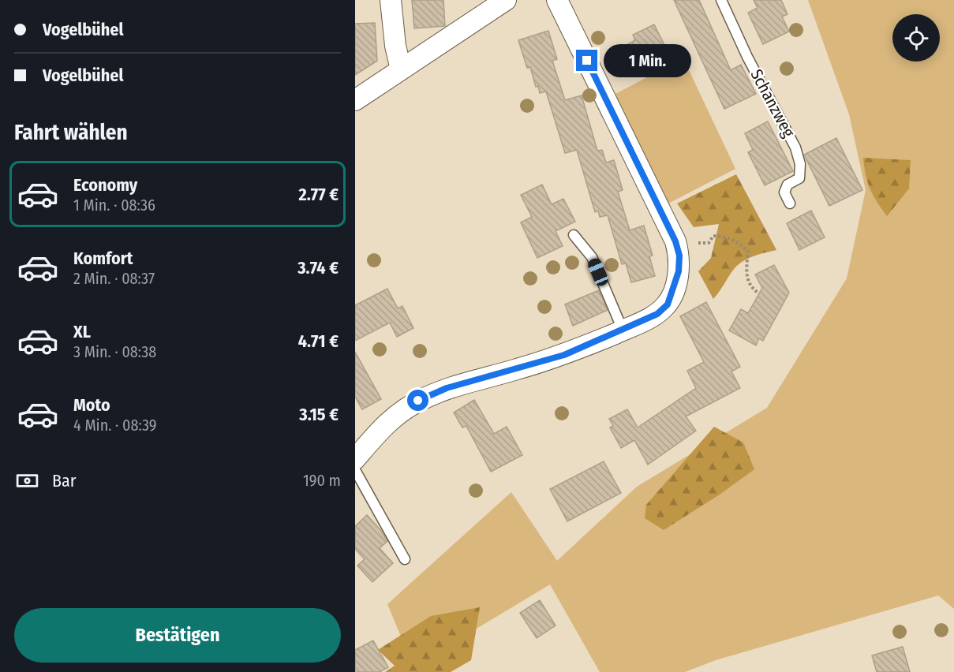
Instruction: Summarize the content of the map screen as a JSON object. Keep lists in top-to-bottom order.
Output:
{
  "streets": {
    "lane": ["Schanzweg"]
  },
  "page": {
    "banner": ["Vogelbühel", "Vogelbühel"],
    "bubble": "1 Min.",
    "heading": "Fahrt wählen",
    "list": [
      {
        "name": "Economy",
        "note": "1 Min. · 08:36",
        "value": "2.77 €"
      },
      {
        "name": "Komfort",
        "note": "2 Min. · 08:37",
        "value": "3.74 €"
      },
      {
        "name": "XL",
        "note": "3 Min. · 08:38",
        "value": "4.71 €"
      },
      {
        "name": "Moto",
        "note": "4 Min. · 08:39",
        "value": "3.15 €"
      }
    ],
    "pay": ["Bar", "190 m"],
    "buttons": "Bestätigen"
  }
}
